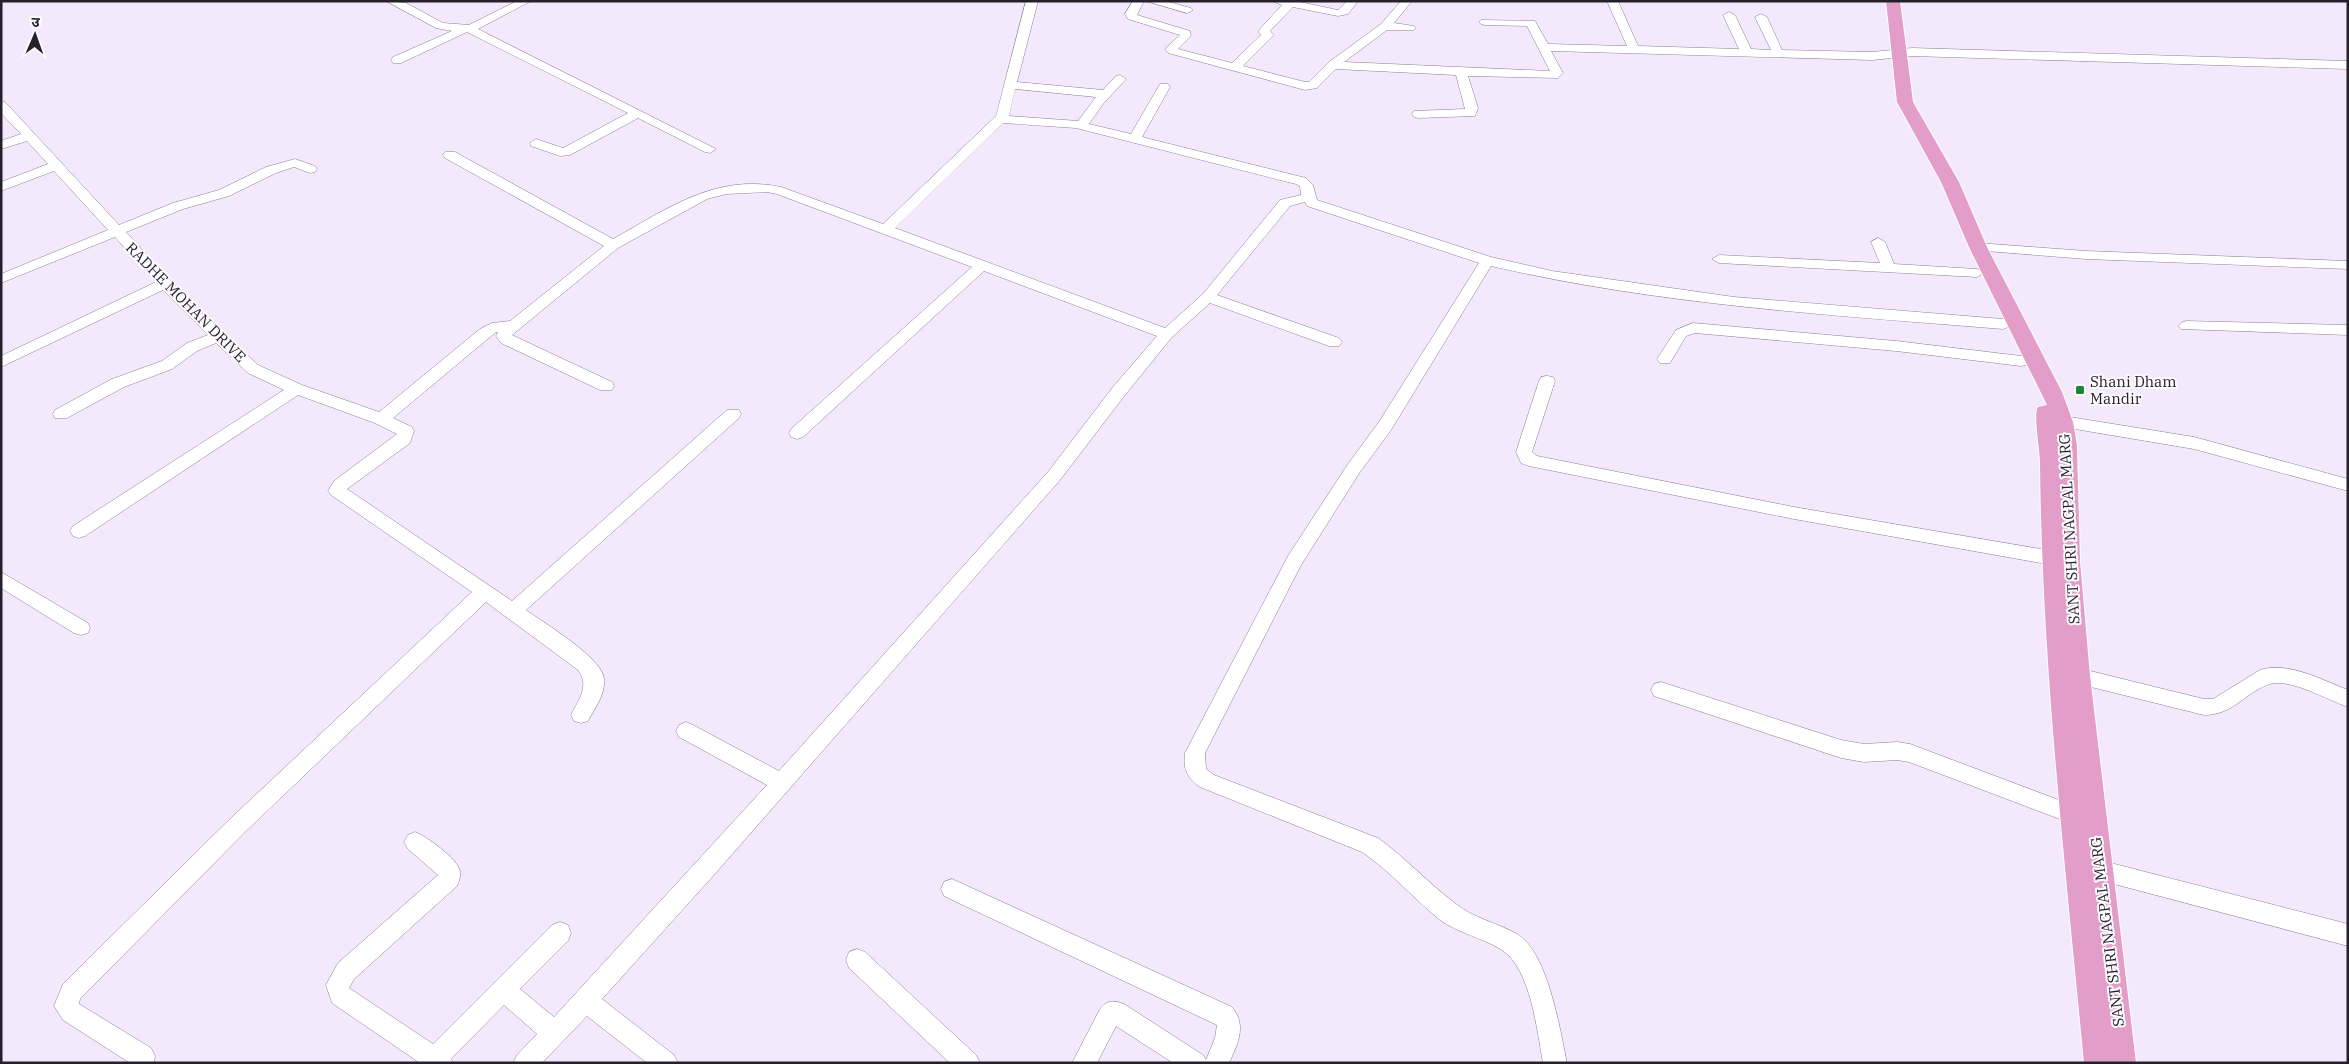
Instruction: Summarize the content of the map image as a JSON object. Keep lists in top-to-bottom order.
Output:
{
  "streets": {
    "main road": ["SANT SHRI NAGPAL MARG"],
    "street": ["RADHE MOHAN DRIVE"]
  },
  "places": {
    "transit": ["Shani Dham Mandir"]
  },
  "north": "top"
}
